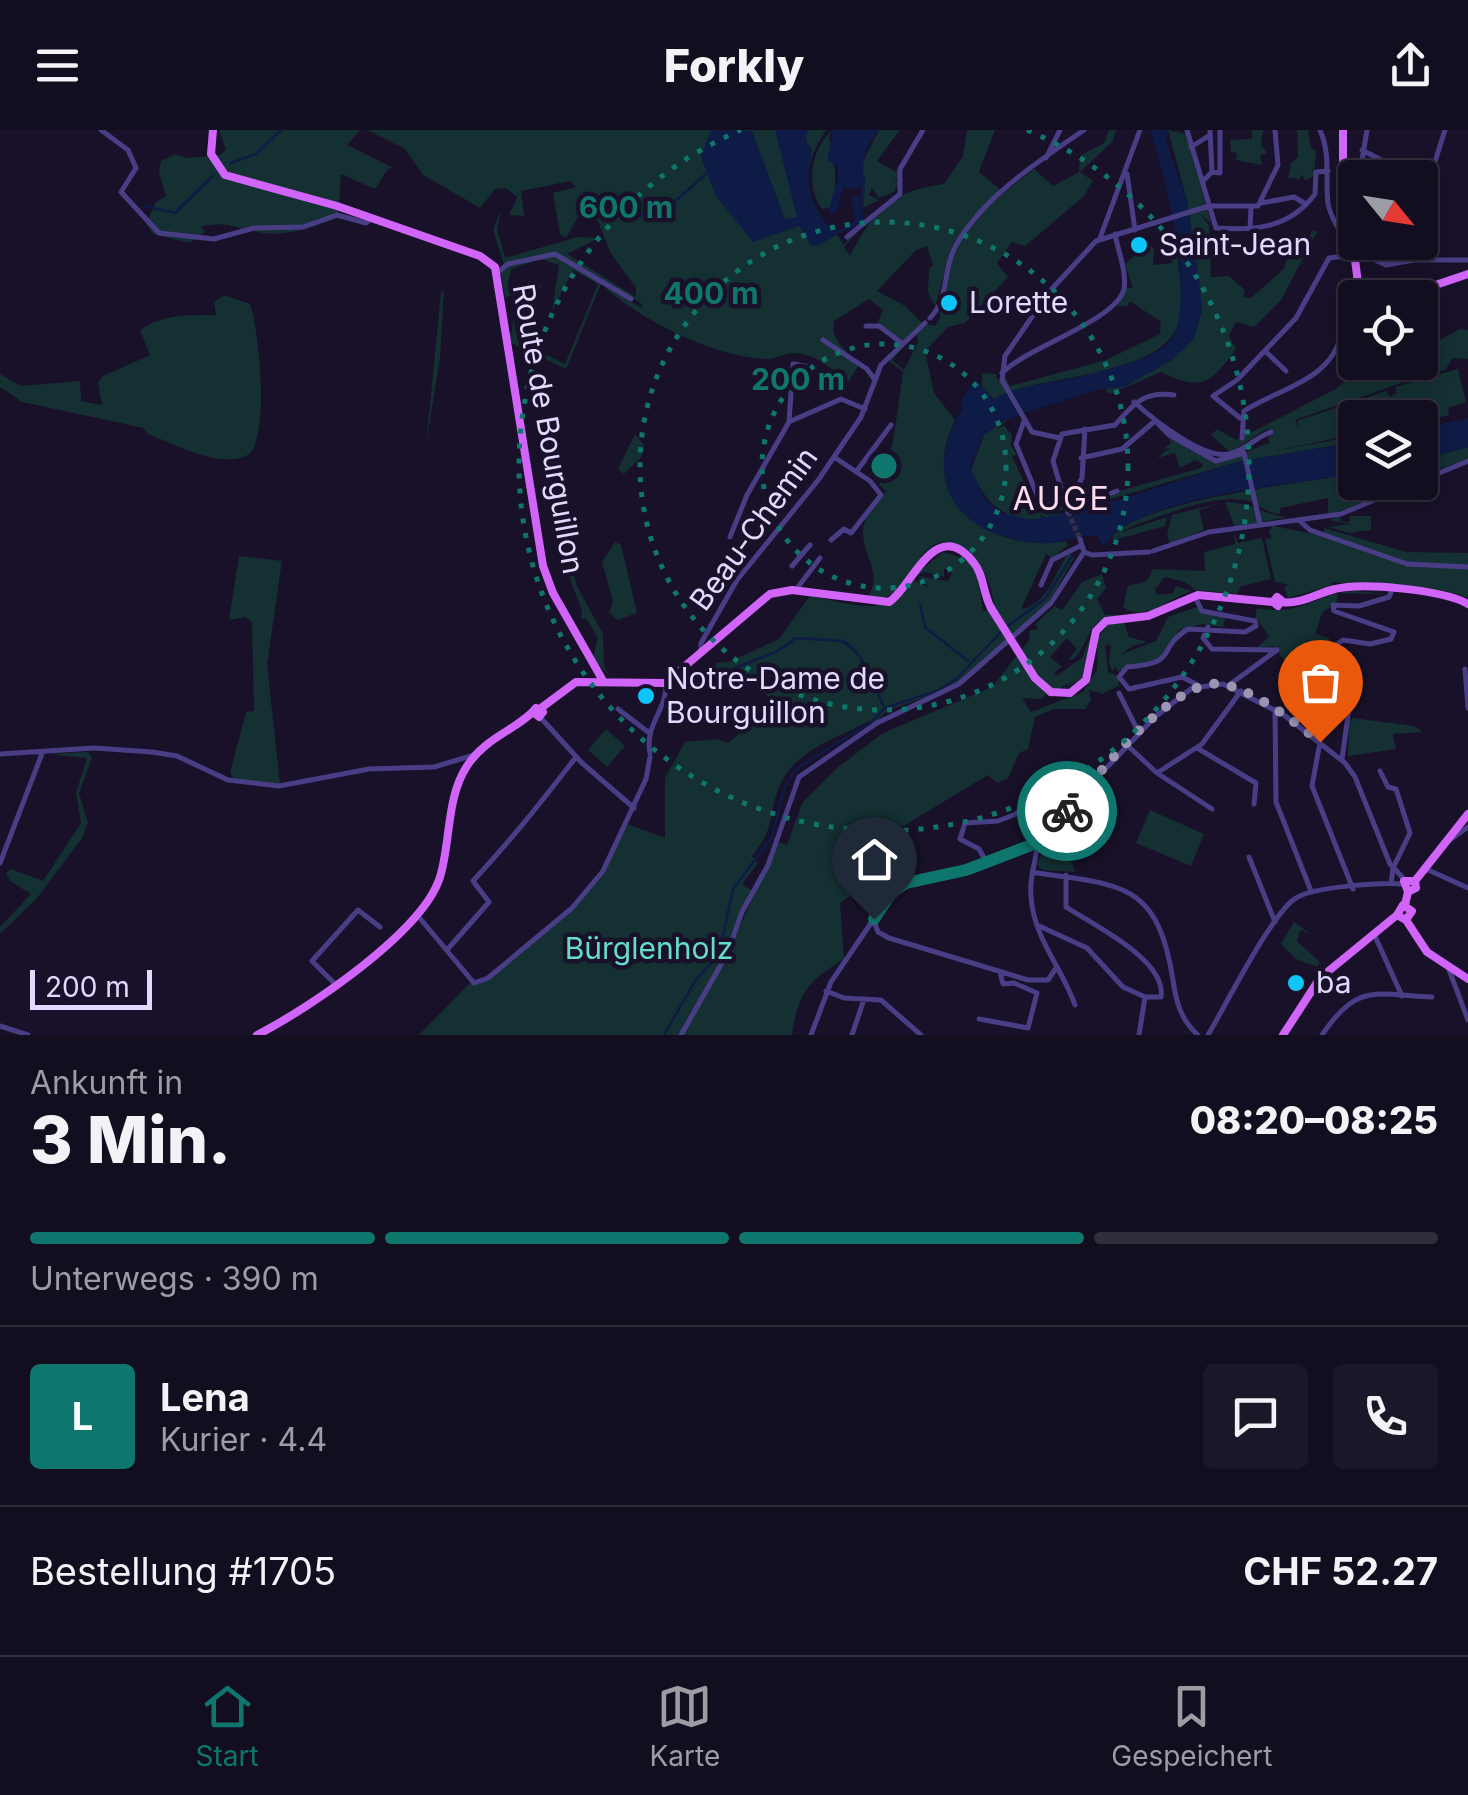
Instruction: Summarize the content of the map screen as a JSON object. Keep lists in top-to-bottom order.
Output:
{
  "streets": {
    "main road": ["Route de Bourguillon"],
    "street": ["Beau-Chemin"]
  },
  "districts": ["AUGE"],
  "parks": ["Bürglenholz"],
  "places": [
    "Saint-Jean",
    "Lorette",
    "Notre-Dame de Bourguillon",
    "ba"
  ],
  "scale_bar": "200 m",
  "north": "bottom right",
  "page": {
    "header": "Forkly",
    "scale": "200 m",
    "heading": ["3 Min.", "Ankunft in", "08:20–08:25"],
    "panel": [
      "Lena",
      "Kurier · 4.4",
      "Bestellung #1705",
      "CHF 52.27"
    ],
    "bar": "Unterwegs · 390 m",
    "round": "L",
    "tabs": ["Start", "Karte", "Gespeichert"]
  },
  "rings": ["600 m", "400 m", "200 m"]
}
